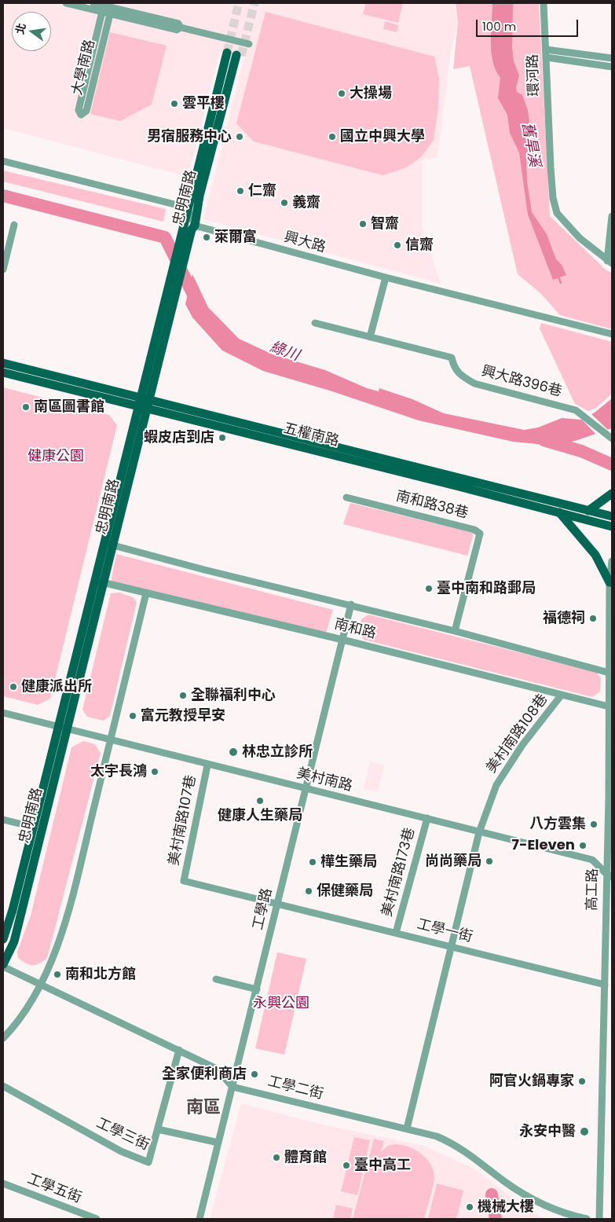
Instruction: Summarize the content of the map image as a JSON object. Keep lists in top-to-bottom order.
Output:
{
  "streets": {
    "main road": ["忠明南路", "五權南路"],
    "street": [
      "大學南路",
      "環河路",
      "興大路",
      "興大路396巷",
      "南和路38巷",
      "南和路",
      "美村南路108巷",
      "美村南路",
      "美村南路107巷",
      "美村南路173巷",
      "高工路",
      "工學路",
      "工學一街",
      "工學二街",
      "工學三街",
      "工學五街"
    ]
  },
  "crossings": [
    ["忠明南路", "興大路"],
    ["忠明南路", "五權南路"],
    ["忠明南路", "南和路"],
    ["忠明南路", "美村南路"],
    ["南和路38巷", "南和路"],
    ["南和路", "美村南路108巷"],
    ["南和路", "高工路"],
    ["南和路", "工學路"],
    ["美村南路108巷", "美村南路"],
    ["美村南路108巷", "工學一街"],
    ["美村南路108巷", "工學二街"],
    ["美村南路", "美村南路107巷"],
    ["美村南路", "美村南路173巷"],
    ["美村南路", "高工路"],
    ["美村南路", "工學路"],
    ["美村南路107巷", "工學一街"],
    ["美村南路173巷", "工學一街"],
    ["高工路", "工學一街"],
    ["工學路", "工學一街"],
    ["工學路", "工學二街"],
    ["工學路", "工學三街"]
  ],
  "districts": ["南區"],
  "water": ["舊旱溪", "綠川"],
  "parks": ["健康公園", "永興公園"],
  "places": [
    "大操場",
    "雲平樓",
    "男宿服務中心",
    "國立中興大學",
    "仁齋",
    "義齋",
    "智齋",
    "萊爾富",
    "信齋",
    "南區圖書館",
    "蝦皮店到店",
    "臺中南和路郵局",
    "福德祠",
    "健康派出所",
    "全聯福利中心",
    "富元教授早安",
    "林忠立診所",
    "太宇長鴻",
    "健康人生藥局",
    "八方雲集",
    "7-Eleven",
    "尚尚藥局",
    "樺生藥局",
    "保健藥局",
    "南和北方館",
    "全家便利商店",
    "阿官火鍋專家",
    "永安中醫",
    "體育館",
    "臺中高工",
    "機械大樓"
  ],
  "scale_bar": "100 m",
  "north": "left"
}
